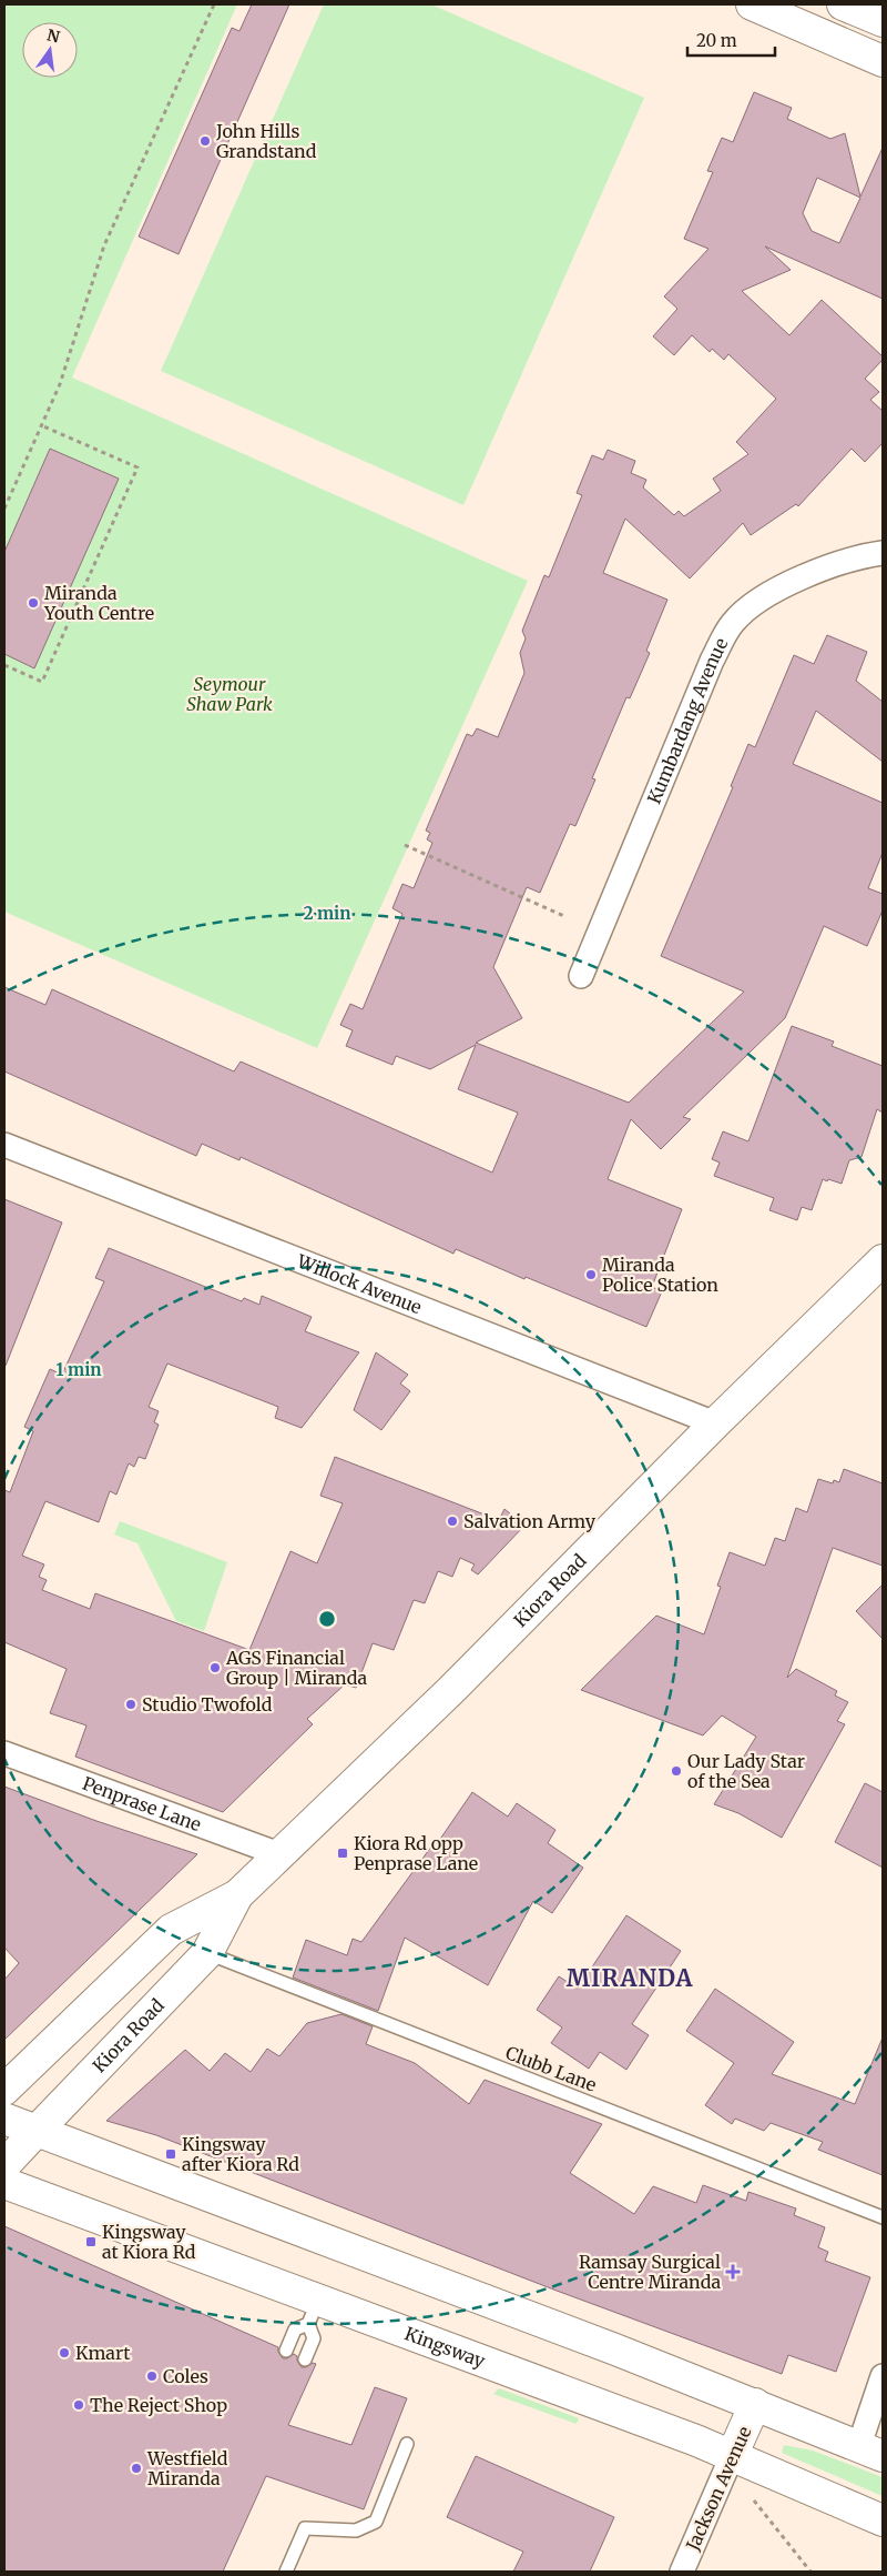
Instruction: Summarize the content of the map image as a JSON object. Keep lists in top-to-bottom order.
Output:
{
  "streets": {
    "main road": ["Kiora Road", "Kingsway", "Jackson Avenue"],
    "street": ["Kumbardang Avenue", "Willock Avenue", "Penprase Lane"],
    "lane": ["Clubb Lane"]
  },
  "crossings": [
    ["Willock Avenue", "Kiora Road"],
    ["Kiora Road", "Penprase Lane"],
    ["Kiora Road", "Clubb Lane"],
    ["Kingsway", "Jackson Avenue"]
  ],
  "districts": ["MIRANDA"],
  "parks": ["Seymour Shaw Park"],
  "places": {
    "other": [
      "John Hills Grandstand",
      "Miranda Youth Centre",
      "Miranda Police Station",
      "Salvation Army",
      "AGS Financial Group | Miranda",
      "Studio Twofold",
      "Our Lady Star of the Sea",
      "Kmart",
      "Coles",
      "The Reject Shop",
      "Westfield Miranda"
    ],
    "transit": ["Kiora Rd opp Penprase Lane", "Kingsway after Kiora Rd", "Kingsway at Kiora Rd"],
    "health": ["Ramsay Surgical Centre Miranda"]
  },
  "scale_bar": "20 m",
  "north": "top",
  "rings": ["2 min", "1 min"]
}
